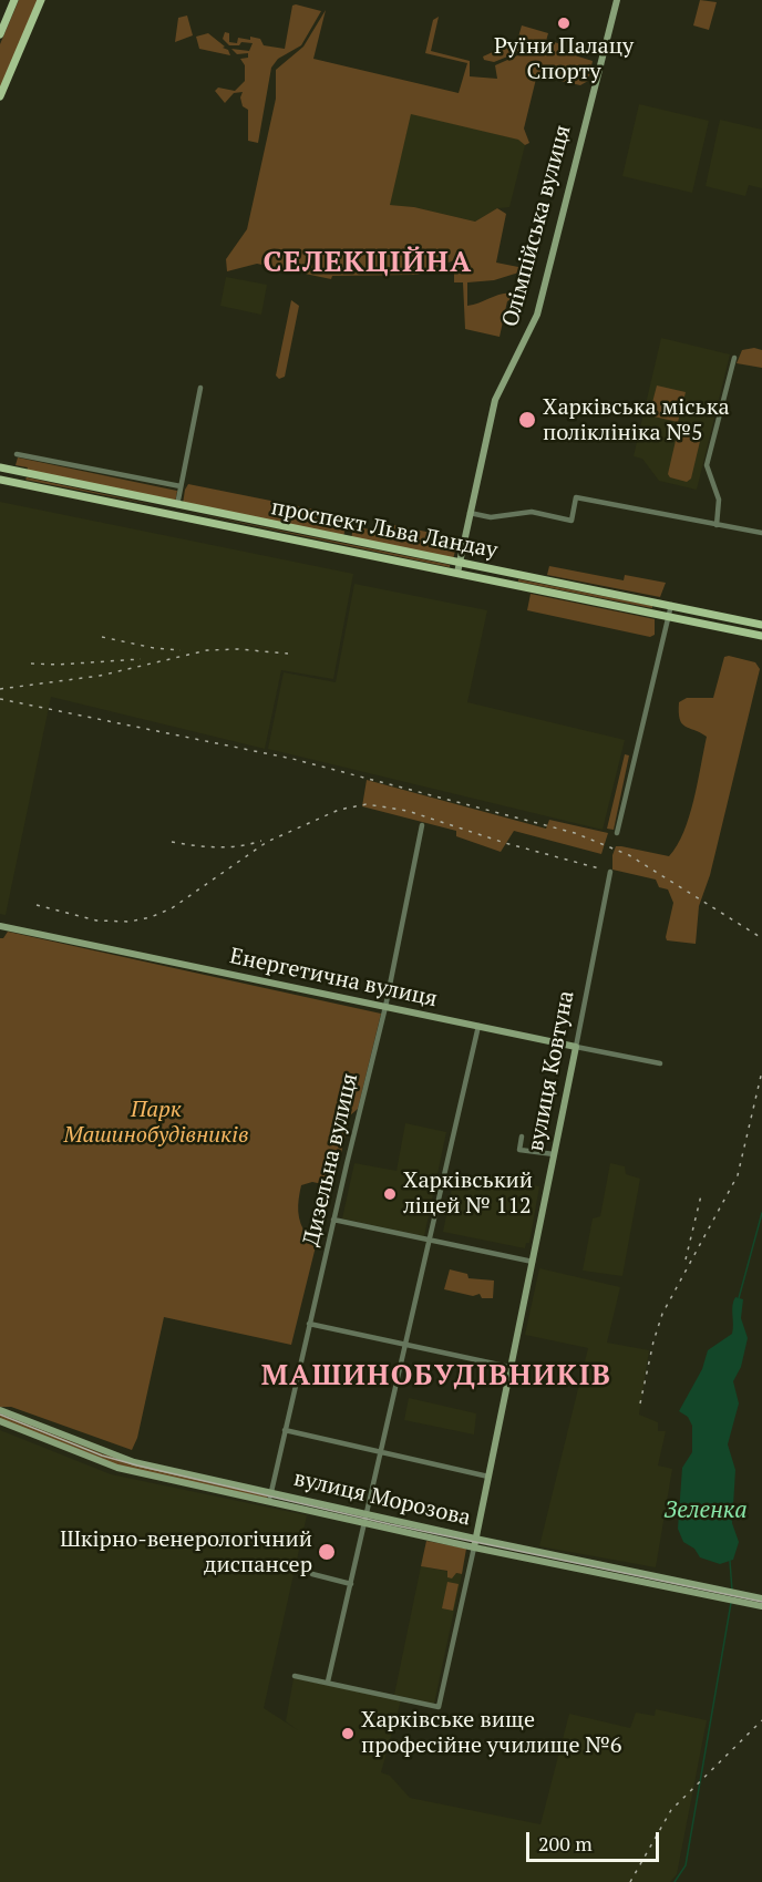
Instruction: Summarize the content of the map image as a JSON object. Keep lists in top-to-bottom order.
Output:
{
  "streets": {
    "main road": ["проспект Льва Ландау"],
    "street": [
      "Олімпійська вулиця",
      "Енергетична вулиця",
      "вулиця Ковтуна",
      "Дизельна вулиця",
      "вулиця Морозова"
    ]
  },
  "crossings": [
    ["Олімпійська вулиця", "проспект Льва Ландау"],
    ["Енергетична вулиця", "вулиця Ковтуна"],
    ["Енергетична вулиця", "Дизельна вулиця"],
    ["вулиця Ковтуна", "вулиця Морозова"],
    ["Дизельна вулиця", "вулиця Морозова"]
  ],
  "districts": ["СЕЛЕКЦІЙНА", "МАШИНОБУДІВНИКІВ"],
  "water": ["Зеленка"],
  "parks": ["Парк Машинобудівників"],
  "places": [
    "Руїни Палацу Спорту",
    "Харківська міська поліклініка №5",
    "Харківський ліцей № 112",
    "Шкірно-венерологічний диспансер",
    "Харківське вище професійне училище №6"
  ],
  "scale_bar": "200 m"
}
